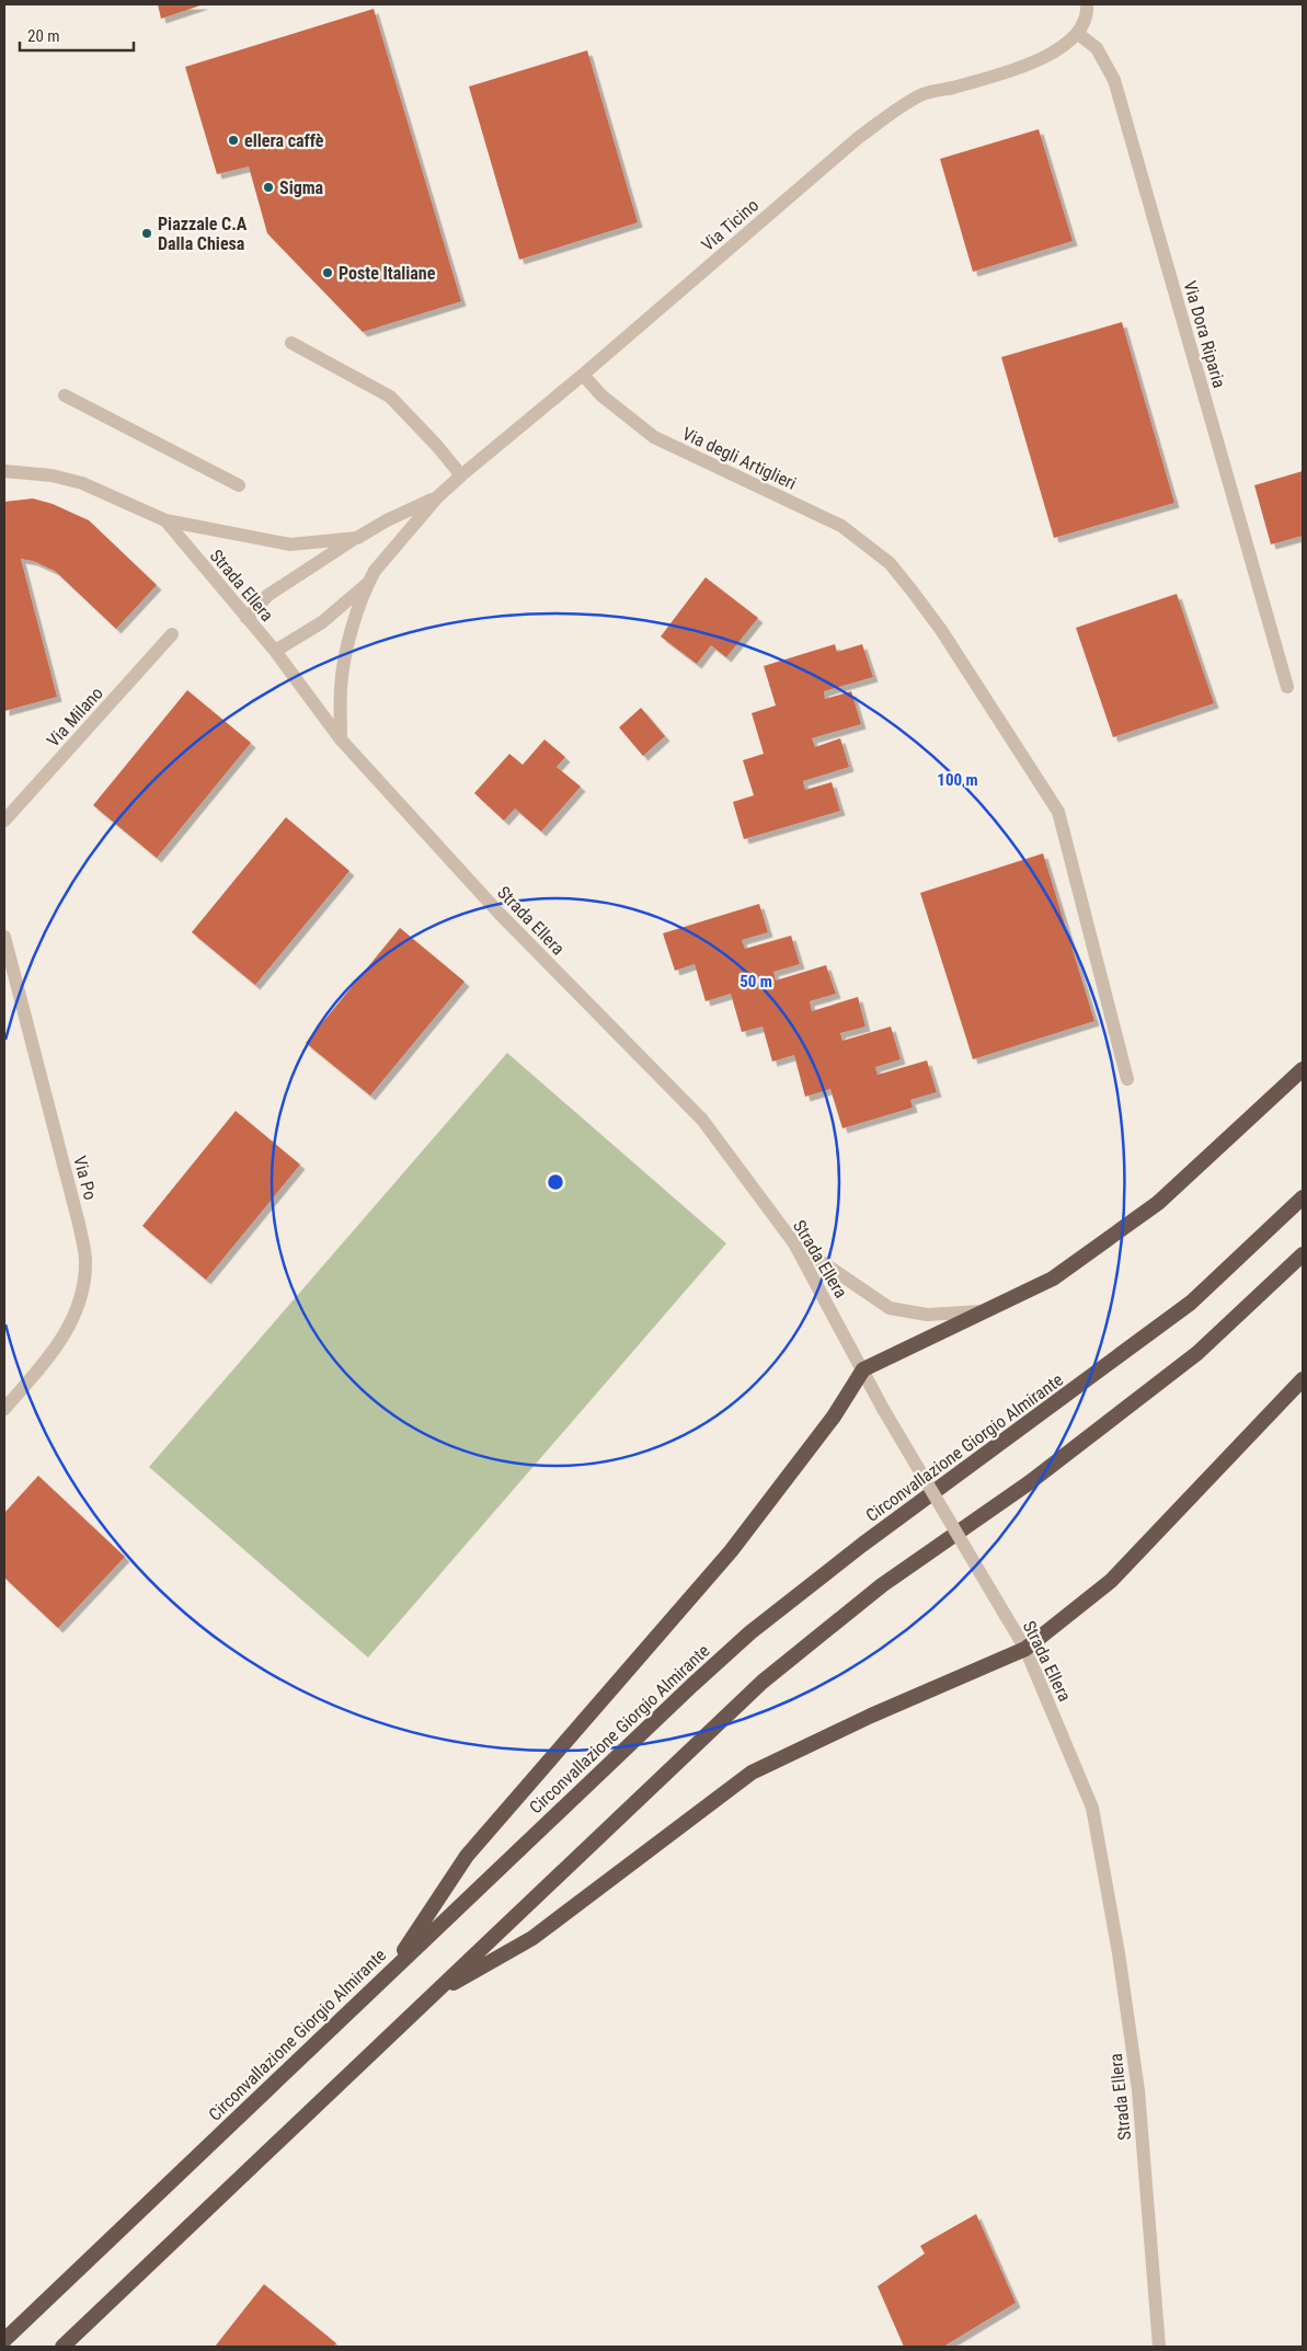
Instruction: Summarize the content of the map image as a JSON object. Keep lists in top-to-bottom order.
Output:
{
  "streets": {
    "highway": ["Circonvallazione Giorgio Almirante"],
    "street": [
      "Via Ticino",
      "Via Dora Riparia",
      "Via degli Artiglieri",
      "Strada Ellera",
      "Via Milano",
      "Via Po"
    ]
  },
  "crossings": [
    ["Via Ticino", "Via Dora Riparia"],
    ["Via Ticino", "Via degli Artiglieri"]
  ],
  "places": [
    "ellera caffè",
    "Sigma",
    "Piazzale C.A Dalla Chiesa",
    "Poste Italiane"
  ],
  "scale_bar": "20 m",
  "rings": ["100 m", "50 m"]
}
